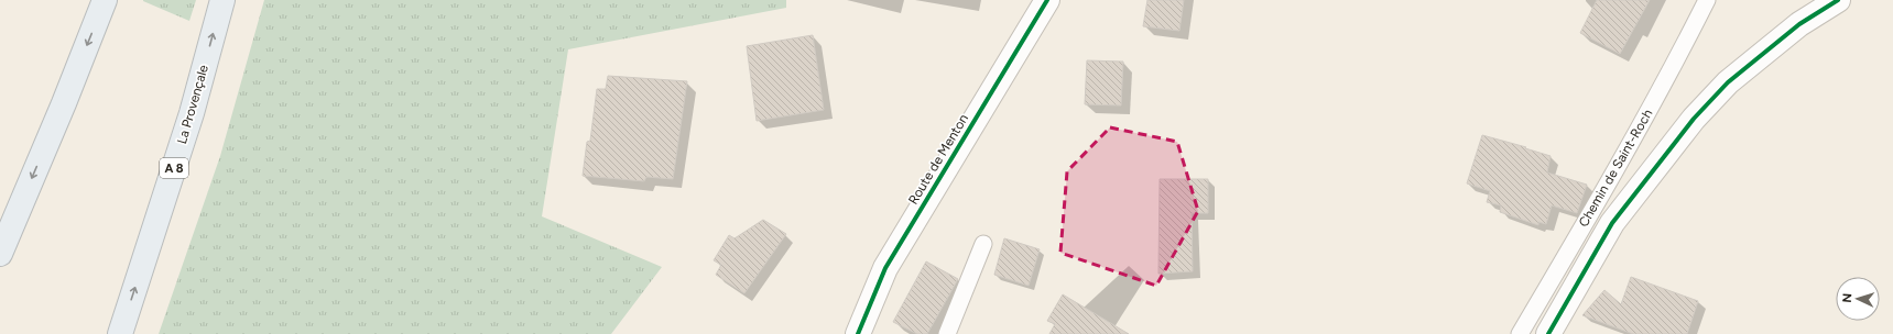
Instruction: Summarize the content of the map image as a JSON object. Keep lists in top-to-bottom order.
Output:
{
  "streets": {
    "highway": ["La Provençale", "A 8"],
    "street": ["Route de Menton"],
    "lane": ["Chemin de Saint-Roch"]
  },
  "north": "left"
}
